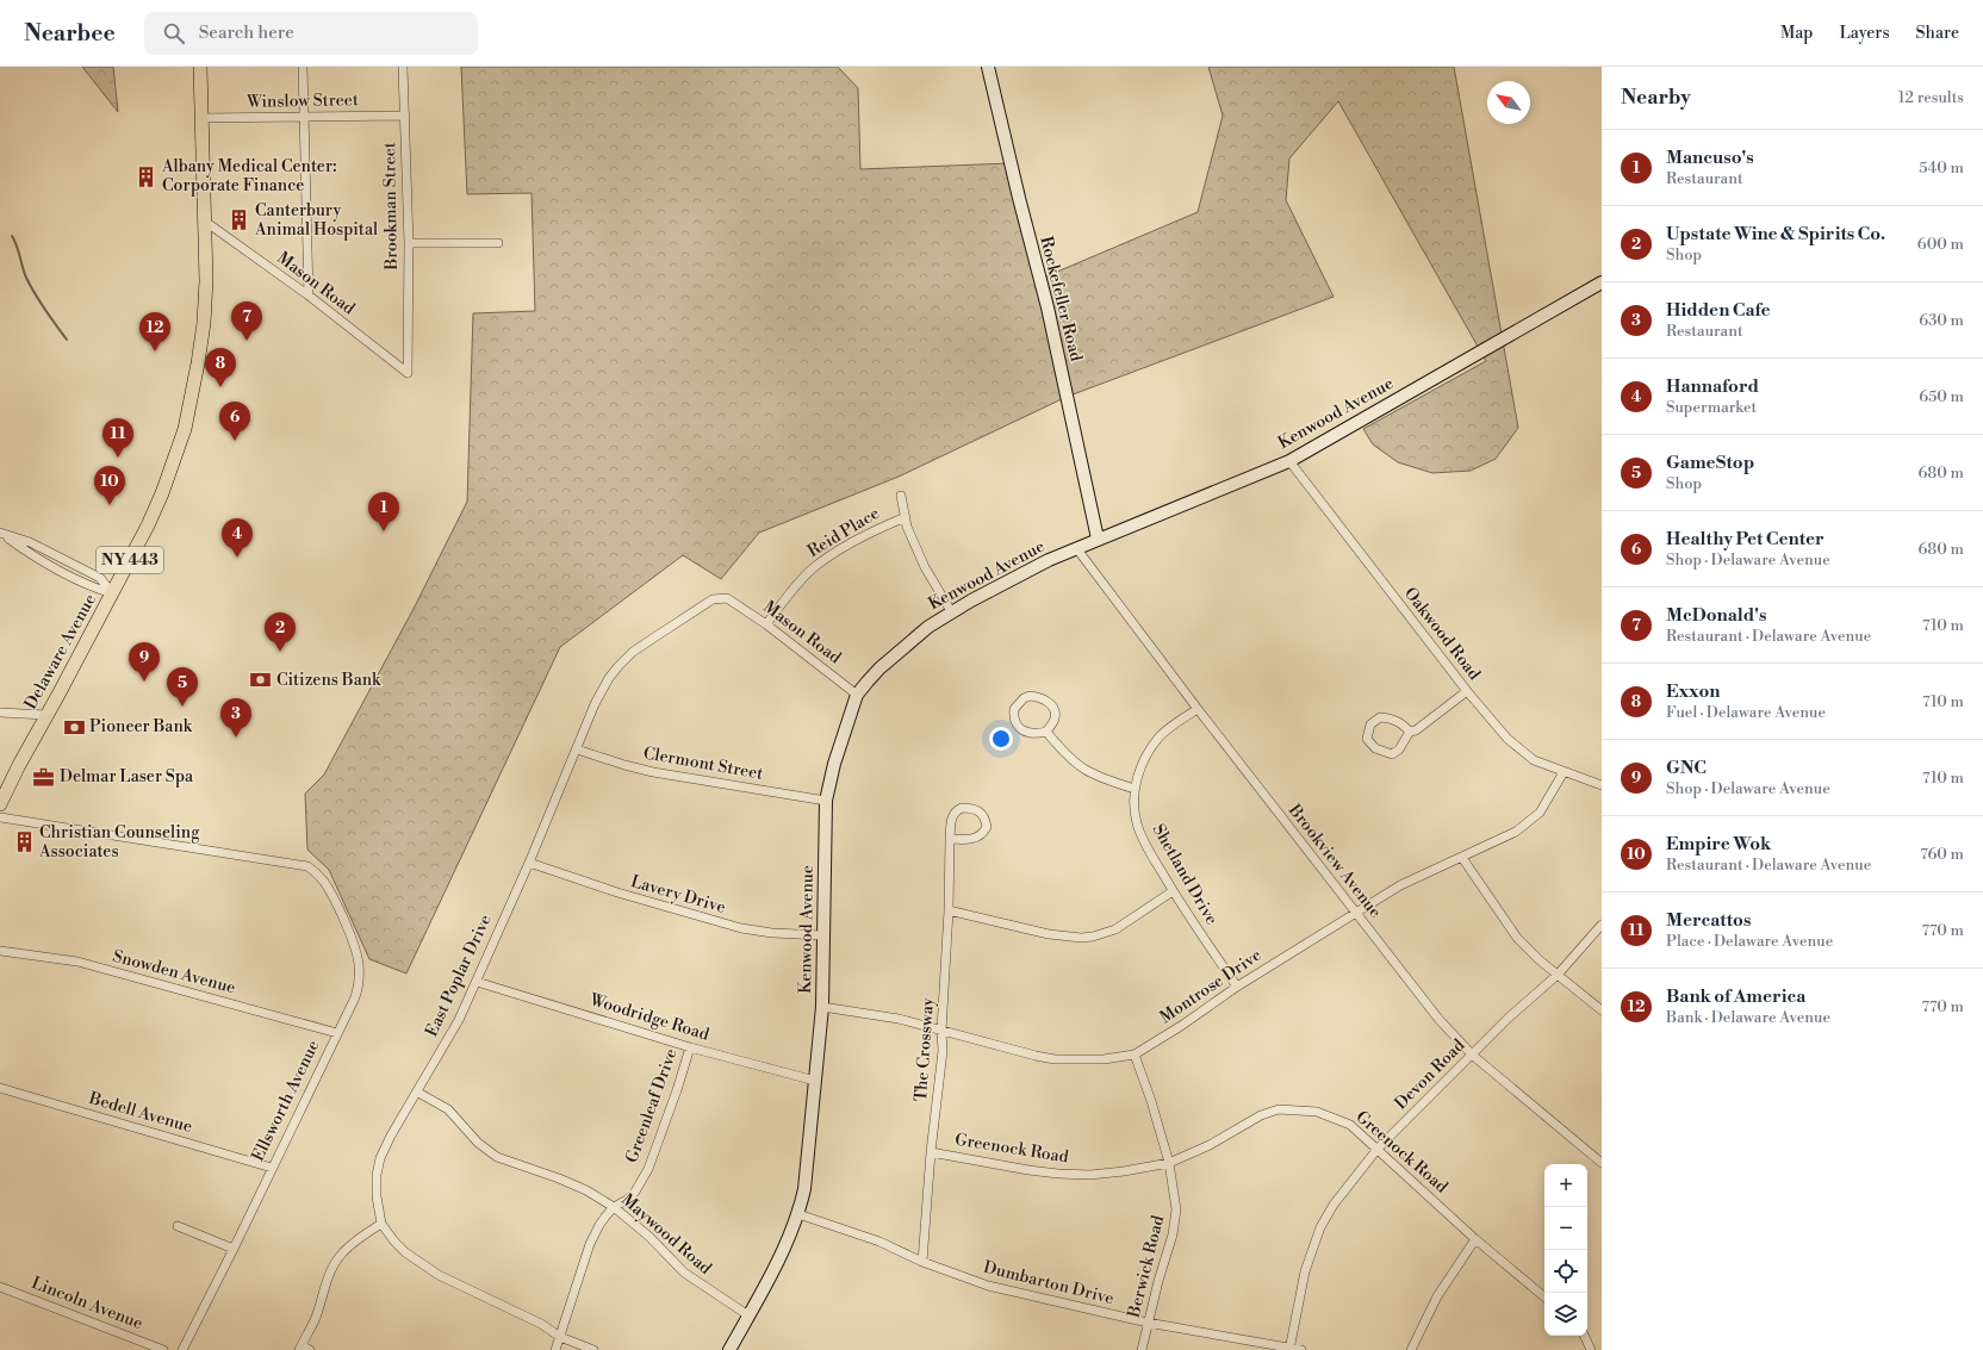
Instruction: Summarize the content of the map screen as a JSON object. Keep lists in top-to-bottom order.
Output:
{
  "streets": {
    "main road": ["NY 443", "Delaware Avenue"],
    "street": [
      "Winslow Street",
      "Brookman Street",
      "Mason Road",
      "Rockefeller Road",
      "Kenwood Avenue",
      "Reid Place",
      "Oakwood Road",
      "Clermont Street",
      "Brookview Avenue",
      "Shetland Drive",
      "Lavery Drive",
      "Snowden Avenue",
      "East Poplar Drive",
      "Montrose Drive",
      "Woodridge Road",
      "The Crossway",
      "Devon Road",
      "Ellsworth Avenue",
      "Greenleaf Drive",
      "Bedell Avenue",
      "Greenock Road",
      "Maywood Road",
      "Berwick Road",
      "Dumbarton Drive",
      "Lincoln Avenue"
    ]
  },
  "crossings": [
    ["Winslow Street", "Brookman Street"],
    ["Winslow Street", "Delaware Avenue"],
    ["Brookman Street", "Mason Road"],
    ["Mason Road", "Kenwood Avenue"],
    ["Mason Road", "Reid Place"],
    ["Mason Road", "Delaware Avenue"],
    ["Mason Road", "East Poplar Drive"],
    ["Rockefeller Road", "Kenwood Avenue"],
    ["Kenwood Avenue", "Oakwood Road"],
    ["Kenwood Avenue", "Clermont Street"],
    ["Kenwood Avenue", "Brookview Avenue"],
    ["Kenwood Avenue", "Lavery Drive"],
    ["Kenwood Avenue", "Montrose Drive"],
    ["Kenwood Avenue", "Woodridge Road"],
    ["Kenwood Avenue", "Maywood Road"],
    ["Kenwood Avenue", "Dumbarton Drive"],
    ["Oakwood Road", "Montrose Drive"],
    ["Clermont Street", "East Poplar Drive"],
    ["Brookview Avenue", "Shetland Drive"],
    ["Brookview Avenue", "Montrose Drive"],
    ["Brookview Avenue", "Devon Road"],
    ["Shetland Drive", "Montrose Drive"],
    ["Lavery Drive", "East Poplar Drive"],
    ["Snowden Avenue", "Ellsworth Avenue"],
    ["East Poplar Drive", "Woodridge Road"],
    ["East Poplar Drive", "Greenleaf Drive"],
    ["East Poplar Drive", "Maywood Road"],
    ["Montrose Drive", "The Crossway"],
    ["Montrose Drive", "Berwick Road"],
    ["Woodridge Road", "Greenleaf Drive"],
    ["The Crossway", "Greenock Road"],
    ["The Crossway", "Dumbarton Drive"],
    ["Devon Road", "Greenock Road"],
    ["Devon Road", "Dumbarton Drive"],
    ["Ellsworth Avenue", "Bedell Avenue"],
    ["Greenleaf Drive", "Maywood Road"],
    ["Greenock Road", "Berwick Road"],
    ["Berwick Road", "Dumbarton Drive"]
  ],
  "places": {
    "building": ["Albany Medical Center: Corporate Finance", "Canterbury Animal Hospital", "Christian Counseling Associates"],
    "bank": ["Citizens Bank", "Pioneer Bank"],
    "office": ["Delmar Laser Spa"]
  },
  "north": "top left",
  "page": {
    "header": "Nearbee",
    "search": "Search here",
    "nav": ["Map", "Layers", "Share"],
    "heading": ["Nearby", "12 results"],
    "list": [
      {
        "mark": "1",
        "name": "Mancuso's",
        "note": "Restaurant",
        "value": "540 m"
      },
      {
        "mark": "2",
        "name": "Upstate Wine & Spirits Co.",
        "note": "Shop",
        "value": "600 m"
      },
      {
        "mark": "3",
        "name": "Hidden Cafe",
        "note": "Restaurant",
        "value": "630 m"
      },
      {
        "mark": "4",
        "name": "Hannaford",
        "note": "Supermarket",
        "value": "650 m"
      },
      {
        "mark": "5",
        "name": "GameStop",
        "note": "Shop",
        "value": "680 m"
      },
      {
        "mark": "6",
        "name": "Healthy Pet Center",
        "note": "Shop · Delaware Avenue",
        "value": "680 m"
      },
      {
        "mark": "7",
        "name": "McDonald's",
        "note": "Restaurant · Delaware Avenue",
        "value": "710 m"
      },
      {
        "mark": "8",
        "name": "Exxon",
        "note": "Fuel · Delaware Avenue",
        "value": "710 m"
      },
      {
        "mark": "9",
        "name": "GNC",
        "note": "Shop · Delaware Avenue",
        "value": "710 m"
      },
      {
        "mark": "10",
        "name": "Empire Wok",
        "note": "Restaurant · Delaware Avenue",
        "value": "760 m"
      },
      {
        "mark": "11",
        "name": "Mercattos",
        "note": "Place · Delaware Avenue",
        "value": "770 m"
      },
      {
        "mark": "12",
        "name": "Bank of America",
        "note": "Bank · Delaware Avenue",
        "value": "770 m"
      }
    ],
    "pins": [
      "7",
      "12",
      "8",
      "6",
      "11",
      "10",
      "1",
      "4",
      "2",
      "9",
      "5",
      "3"
    ],
    "map_buttons": ["+", "−"]
  }
}
